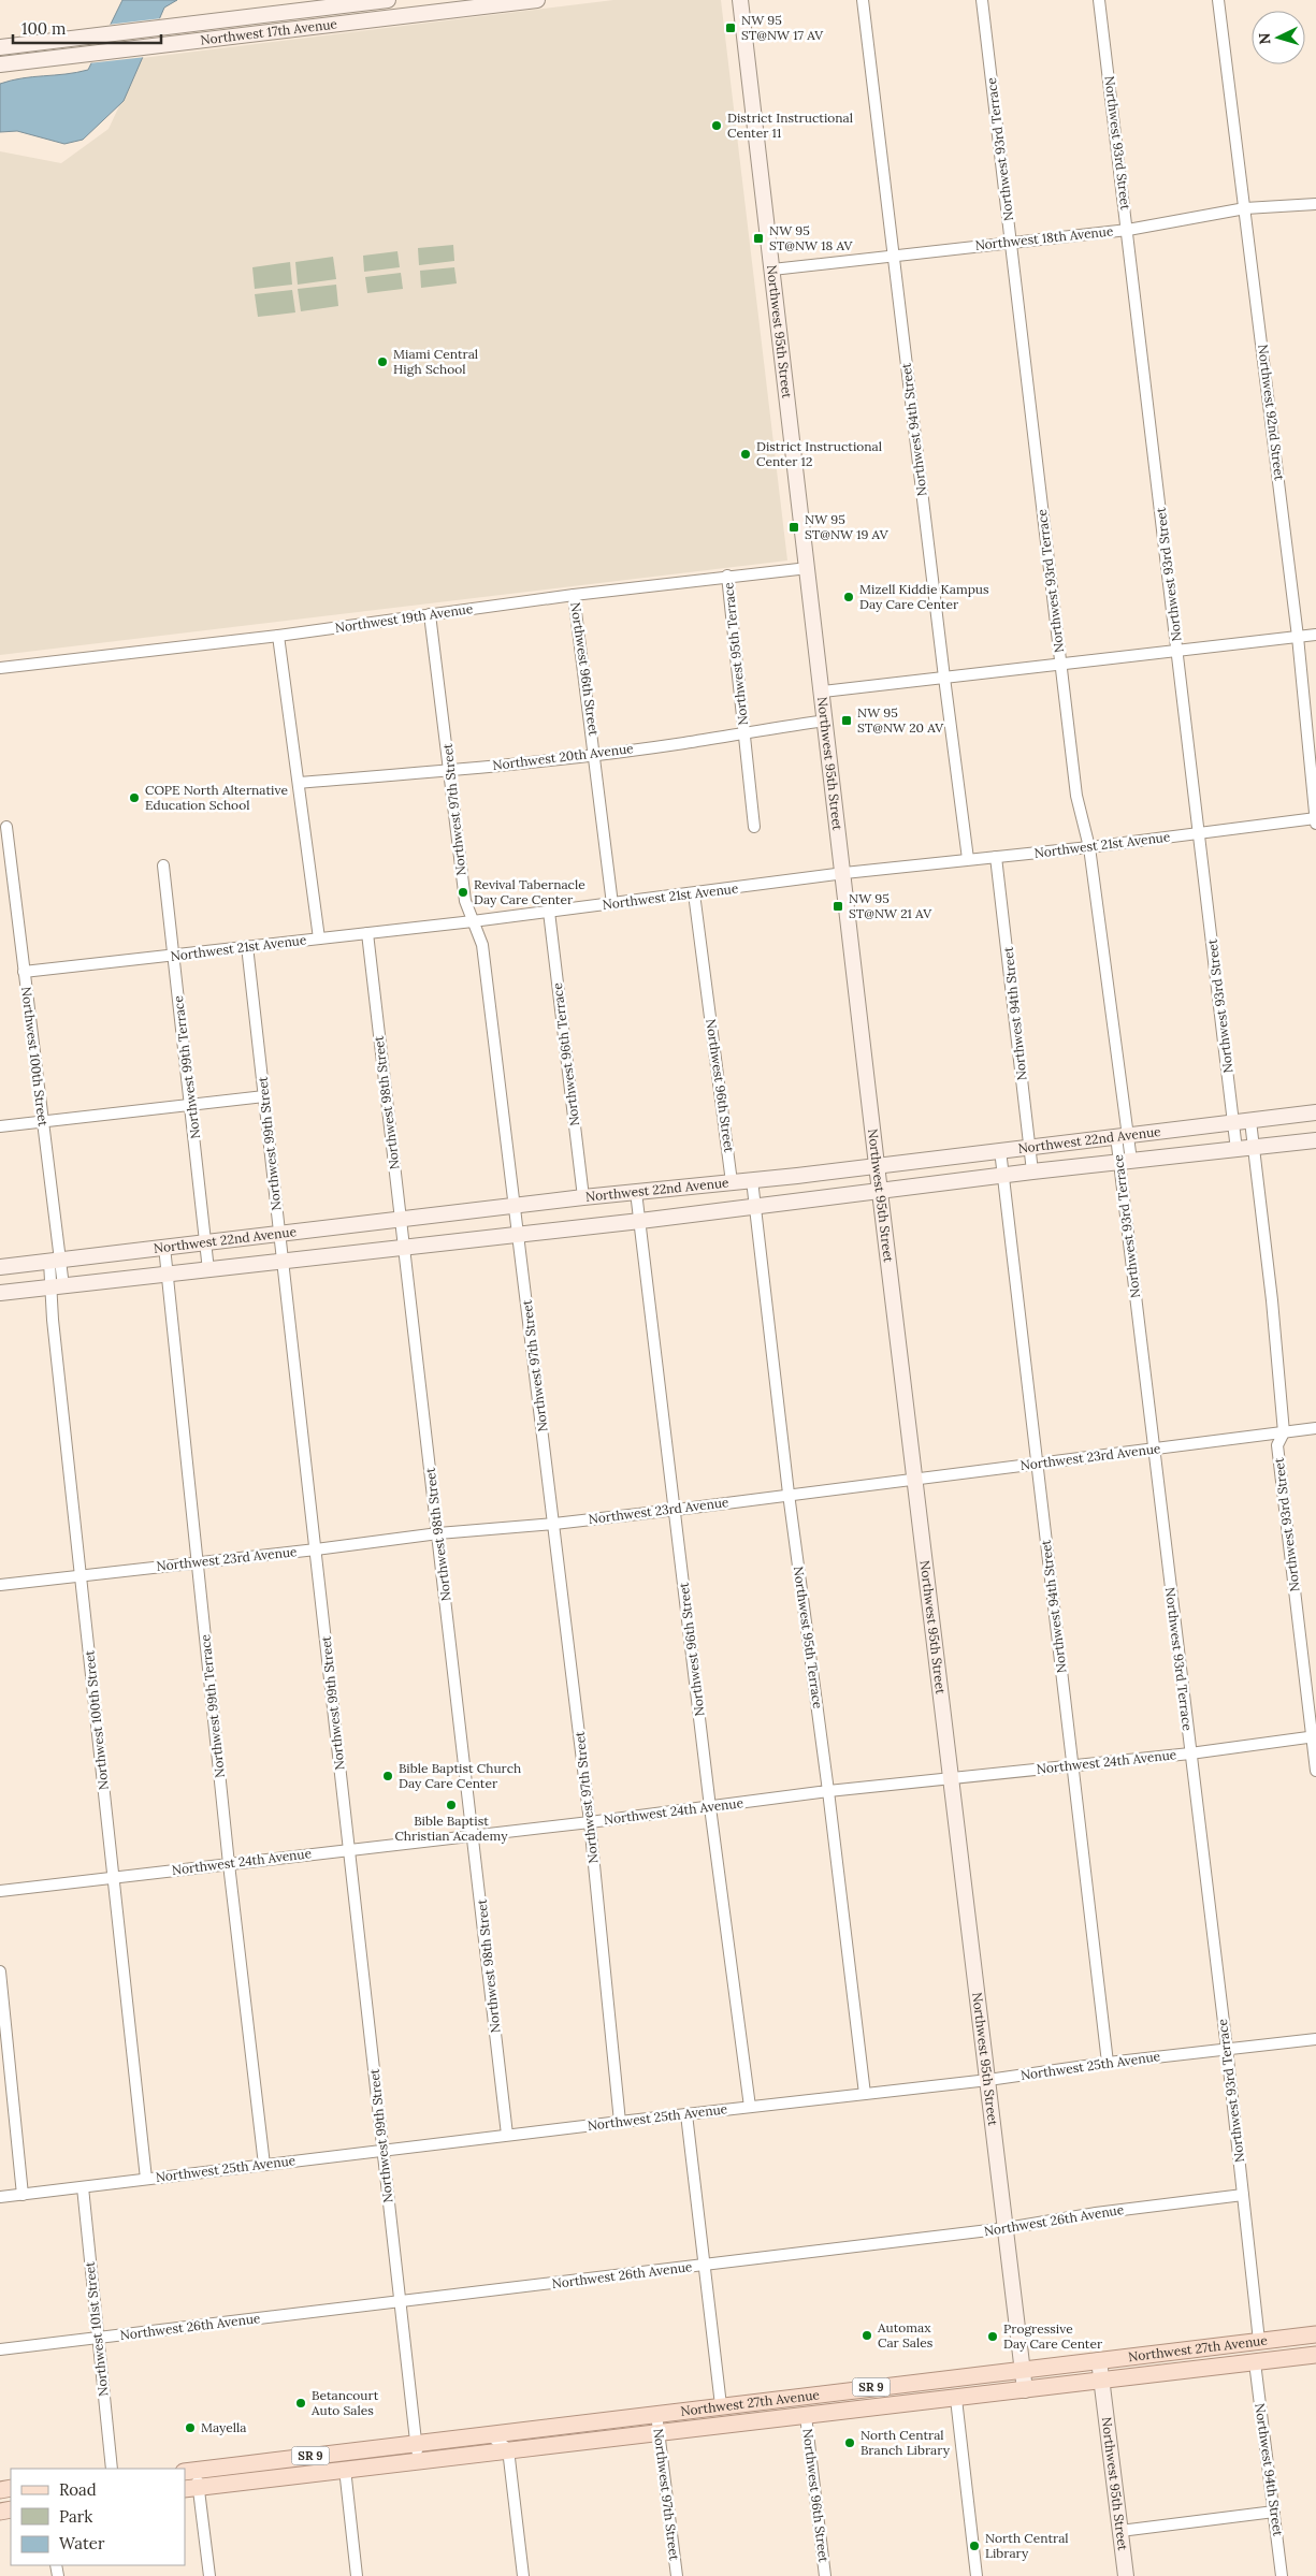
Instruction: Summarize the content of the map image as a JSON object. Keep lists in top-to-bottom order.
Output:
{
  "streets": {
    "main road": [
      "Northwest 17th Avenue",
      "Northwest 95th Street",
      "Northwest 22nd Avenue",
      "Northwest 27th Avenue",
      "SR 9"
    ],
    "street": [
      "Northwest 93rd Street",
      "Northwest 93rd Terrace",
      "Northwest 18th Avenue",
      "Northwest 92nd Street",
      "Northwest 94th Street",
      "Northwest 19th Avenue",
      "Northwest 95th Terrace",
      "Northwest 96th Street",
      "Northwest 20th Avenue",
      "Northwest 97th Street",
      "Northwest 21st Avenue",
      "Northwest 96th Terrace",
      "Northwest 100th Street",
      "Northwest 99th Terrace",
      "Northwest 98th Street",
      "Northwest 99th Street",
      "Northwest 23rd Avenue",
      "Northwest 24th Avenue",
      "Northwest 25th Avenue",
      "Northwest 26th Avenue",
      "Northwest 101st Street"
    ]
  },
  "crossings": [
    ["Northwest 93rd Street", "Northwest 18th Avenue"],
    ["Northwest 93rd Street", "Northwest 21st Avenue"],
    ["Northwest 93rd Street", "Northwest 22nd Avenue"],
    ["Northwest 93rd Street", "Northwest 23rd Avenue"],
    ["Northwest 93rd Street", "Northwest 24th Avenue"],
    ["Northwest 93rd Terrace", "Northwest 18th Avenue"],
    ["Northwest 93rd Terrace", "Northwest 21st Avenue"],
    ["Northwest 93rd Terrace", "Northwest 22nd Avenue"],
    ["Northwest 93rd Terrace", "Northwest 23rd Avenue"],
    ["Northwest 93rd Terrace", "Northwest 24th Avenue"],
    ["Northwest 93rd Terrace", "Northwest 25th Avenue"],
    ["Northwest 93rd Terrace", "Northwest 26th Avenue"],
    ["Northwest 93rd Terrace", "Northwest 27th Avenue"],
    ["Northwest 18th Avenue", "Northwest 95th Street"],
    ["Northwest 18th Avenue", "Northwest 92nd Street"],
    ["Northwest 18th Avenue", "Northwest 94th Street"],
    ["Northwest 95th Street", "Northwest 19th Avenue"],
    ["Northwest 95th Street", "Northwest 20th Avenue"],
    ["Northwest 95th Street", "Northwest 21st Avenue"],
    ["Northwest 95th Street", "Northwest 22nd Avenue"],
    ["Northwest 95th Street", "Northwest 23rd Avenue"],
    ["Northwest 95th Street", "Northwest 24th Avenue"],
    ["Northwest 95th Street", "Northwest 25th Avenue"],
    ["Northwest 95th Street", "Northwest 26th Avenue"],
    ["Northwest 95th Street", "Northwest 27th Avenue"],
    ["Northwest 92nd Street", "Northwest 21st Avenue"],
    ["Northwest 94th Street", "Northwest 21st Avenue"],
    ["Northwest 94th Street", "Northwest 22nd Avenue"],
    ["Northwest 94th Street", "Northwest 23rd Avenue"],
    ["Northwest 94th Street", "Northwest 24th Avenue"],
    ["Northwest 94th Street", "Northwest 25th Avenue"],
    ["Northwest 94th Street", "Northwest 27th Avenue"],
    ["Northwest 19th Avenue", "Northwest 95th Terrace"],
    ["Northwest 19th Avenue", "Northwest 96th Street"],
    ["Northwest 19th Avenue", "Northwest 97th Street"],
    ["Northwest 95th Terrace", "Northwest 20th Avenue"],
    ["Northwest 95th Terrace", "Northwest 22nd Avenue"],
    ["Northwest 95th Terrace", "Northwest 23rd Avenue"],
    ["Northwest 95th Terrace", "Northwest 24th Avenue"],
    ["Northwest 95th Terrace", "Northwest 25th Avenue"],
    ["Northwest 96th Street", "Northwest 20th Avenue"],
    ["Northwest 96th Street", "Northwest 21st Avenue"],
    ["Northwest 96th Street", "Northwest 22nd Avenue"],
    ["Northwest 96th Street", "Northwest 23rd Avenue"],
    ["Northwest 96th Street", "Northwest 24th Avenue"],
    ["Northwest 96th Street", "Northwest 25th Avenue"],
    ["Northwest 96th Street", "Northwest 27th Avenue"],
    ["Northwest 20th Avenue", "Northwest 97th Street"],
    ["Northwest 97th Street", "Northwest 21st Avenue"],
    ["Northwest 97th Street", "Northwest 22nd Avenue"],
    ["Northwest 97th Street", "Northwest 23rd Avenue"],
    ["Northwest 97th Street", "Northwest 24th Avenue"],
    ["Northwest 97th Street", "Northwest 25th Avenue"],
    ["Northwest 97th Street", "Northwest 27th Avenue"],
    ["Northwest 21st Avenue", "Northwest 96th Terrace"],
    ["Northwest 21st Avenue", "Northwest 100th Street"],
    ["Northwest 21st Avenue", "Northwest 99th Terrace"],
    ["Northwest 21st Avenue", "Northwest 98th Street"],
    ["Northwest 21st Avenue", "Northwest 99th Street"],
    ["Northwest 96th Terrace", "Northwest 22nd Avenue"],
    ["Northwest 100th Street", "Northwest 22nd Avenue"],
    ["Northwest 100th Street", "Northwest 23rd Avenue"],
    ["Northwest 100th Street", "Northwest 24th Avenue"],
    ["Northwest 100th Street", "Northwest 25th Avenue"],
    ["Northwest 99th Terrace", "Northwest 22nd Avenue"],
    ["Northwest 99th Terrace", "Northwest 23rd Avenue"],
    ["Northwest 99th Terrace", "Northwest 24th Avenue"],
    ["Northwest 99th Terrace", "Northwest 25th Avenue"],
    ["Northwest 98th Street", "Northwest 22nd Avenue"],
    ["Northwest 98th Street", "Northwest 23rd Avenue"],
    ["Northwest 98th Street", "Northwest 24th Avenue"],
    ["Northwest 98th Street", "Northwest 25th Avenue"],
    ["Northwest 22nd Avenue", "Northwest 99th Street"],
    ["Northwest 99th Street", "Northwest 23rd Avenue"],
    ["Northwest 99th Street", "Northwest 24th Avenue"],
    ["Northwest 99th Street", "Northwest 25th Avenue"],
    ["Northwest 99th Street", "Northwest 26th Avenue"],
    ["Northwest 99th Street", "Northwest 27th Avenue"],
    ["Northwest 25th Avenue", "Northwest 101st Street"],
    ["Northwest 26th Avenue", "Northwest 101st Street"]
  ],
  "places": {
    "transit": [
      "NW 95 ST@NW 17 AV",
      "NW 95 ST@NW 18 AV",
      "NW 95 ST@NW 19 AV",
      "NW 95 ST@NW 20 AV",
      "NW 95 ST@NW 21 AV"
    ],
    "other": [
      "District Instructional Center 11",
      "Miami Central High School",
      "District Instructional Center 12",
      "Mizell Kiddie Kampus Day Care Center",
      "COPE North Alternative Education School",
      "Revival Tabernacle Day Care Center",
      "Bible Baptist Church Day Care Center",
      "Bible Baptist Christian Academy",
      "Automax Car Sales",
      "Progressive Day Care Center",
      "Betancourt Auto Sales",
      "Mayella",
      "North Central Branch Library",
      "North Central Library"
    ]
  },
  "legend": ["Road", "Park", "Water"],
  "scale_bar": "100 m",
  "north": "left"
}
